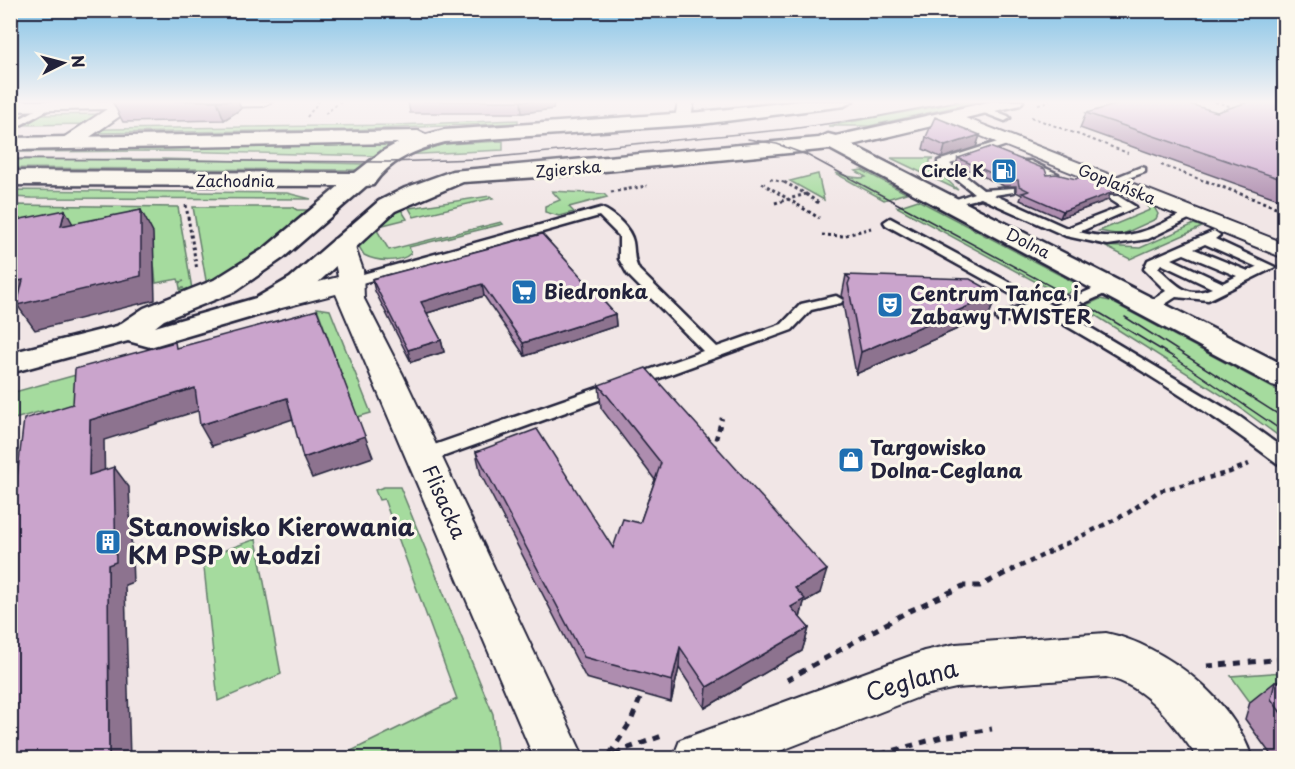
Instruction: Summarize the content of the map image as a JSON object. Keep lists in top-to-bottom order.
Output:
{
  "streets": {
    "main road": ["Zgierska", "Zachodnia", "Dolna"],
    "street": ["Goplańska", "Flisacka", "Ceglana"]
  },
  "crossings": [
    ["Zgierska", "Zachodnia"],
    ["Zgierska", "Dolna"],
    ["Zgierska", "Flisacka"]
  ],
  "places": {
    "fuel station": ["Circle K"],
    "supermarket": ["Biedronka"],
    "theatre": ["Centrum Tańca i Zabawy TWISTER"],
    "shop": ["Targowisko Dolna-Ceglana"],
    "building": ["Stanowisko Kierowania KM PSP w Łodzi"]
  },
  "north": "right"
}
